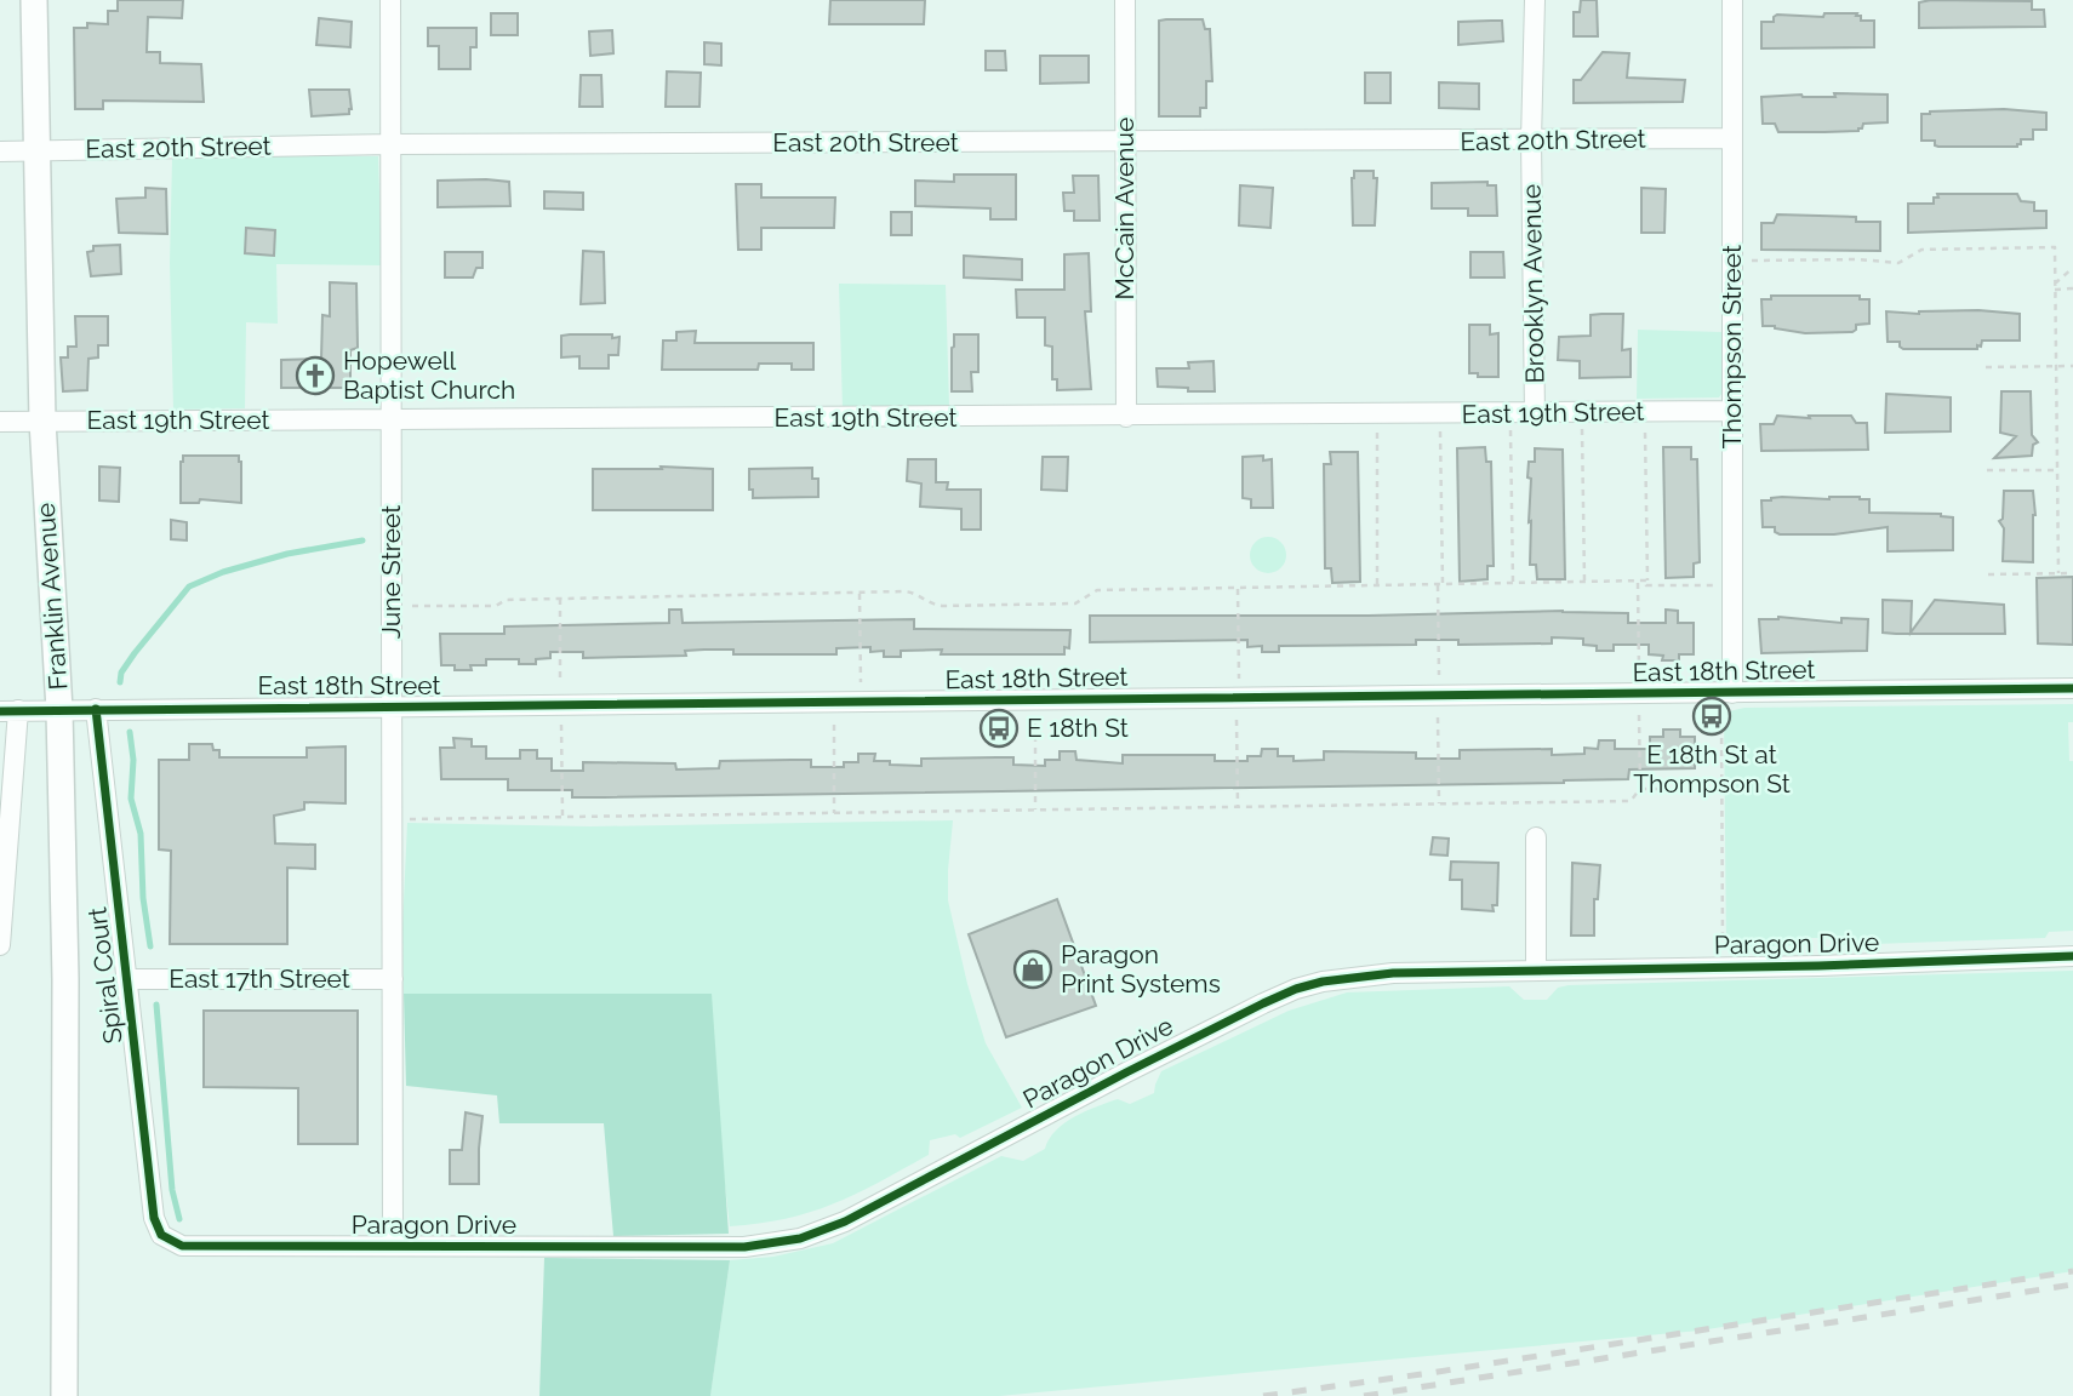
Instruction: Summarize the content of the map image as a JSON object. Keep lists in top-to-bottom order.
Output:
{
  "streets": {
    "street": [
      "East 20th Street",
      "McCain Avenue",
      "Brooklyn Avenue",
      "Thompson Street",
      "East 19th Street",
      "June Street",
      "Franklin Avenue",
      "East 18th Street",
      "Paragon Drive",
      "Spiral Court",
      "East 17th Street"
    ]
  },
  "crossings": [
    ["East 20th Street", "McCain Avenue"],
    ["East 20th Street", "Brooklyn Avenue"],
    ["East 20th Street", "Thompson Street"],
    ["East 20th Street", "June Street"],
    ["East 20th Street", "Franklin Avenue"],
    ["McCain Avenue", "East 19th Street"],
    ["Brooklyn Avenue", "East 19th Street"],
    ["Thompson Street", "East 19th Street"],
    ["Thompson Street", "East 18th Street"],
    ["East 19th Street", "June Street"],
    ["East 19th Street", "Franklin Avenue"],
    ["June Street", "East 18th Street"],
    ["June Street", "Paragon Drive"],
    ["June Street", "East 17th Street"],
    ["Franklin Avenue", "East 18th Street"],
    ["East 18th Street", "Spiral Court"],
    ["Paragon Drive", "Spiral Court"],
    ["Spiral Court", "East 17th Street"]
  ],
  "places": {
    "church": ["Hopewell Baptist Church"],
    "bus stop": ["E 18th St at Thompson St", "E 18th St"],
    "shop": ["Paragon Print Systems"]
  }
}
